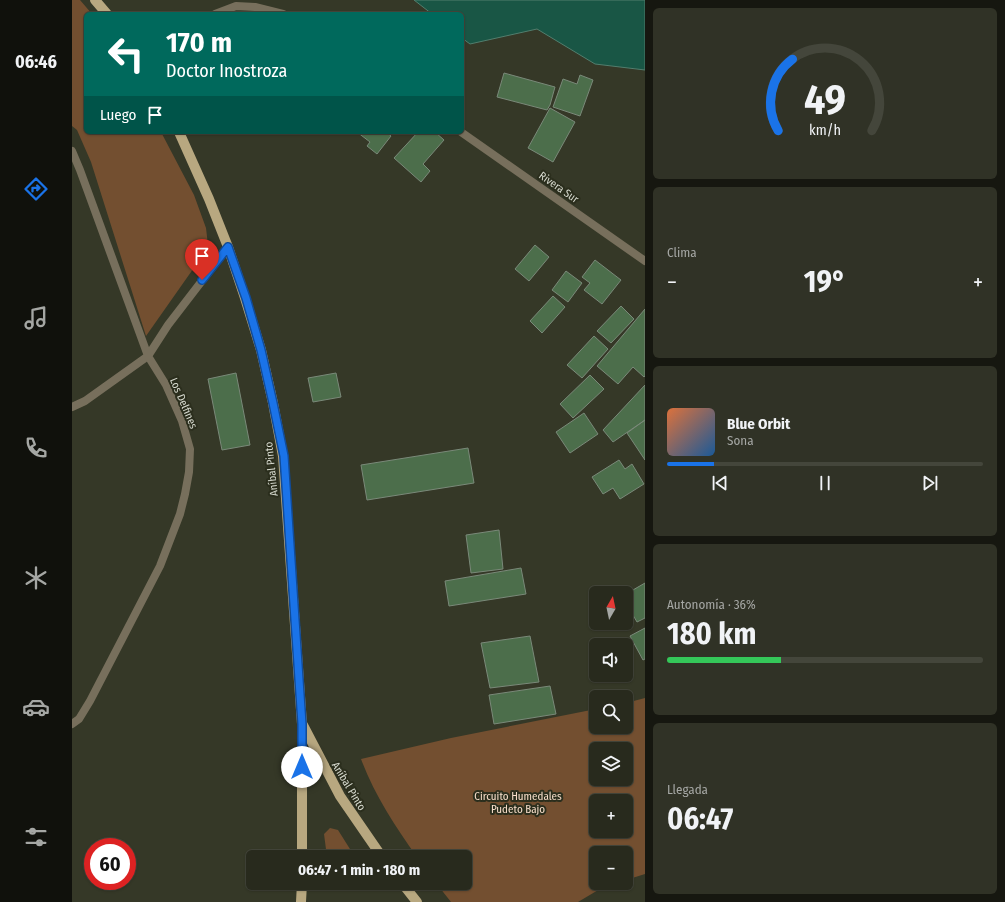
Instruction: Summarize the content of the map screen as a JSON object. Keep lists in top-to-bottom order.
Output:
{
  "streets": {
    "main road": ["Aníbal Pinto"],
    "street": ["Rivera Sur", "Los Delfines"]
  },
  "parks": ["Circuito Humedales Pudeto Bajo"],
  "north": "top",
  "page": {
    "tabs": "06:46",
    "turn": ["170 m", "Doctor Inostroza"],
    "then": "Luego",
    "tile": [
      "Clima",
      ["Autonomía · 36%", "180 km"],
      ["Llegada", "06:47"]
    ],
    "heat": ["−", "19°", "+"],
    "song": ["Blue Orbit", "Sona"],
    "map_buttons": ["+", "−"],
    "limit": "60",
    "trip": "06:47 · 1 min · 180 m",
    "gauge": ["49", "km/h"]
  }
}
